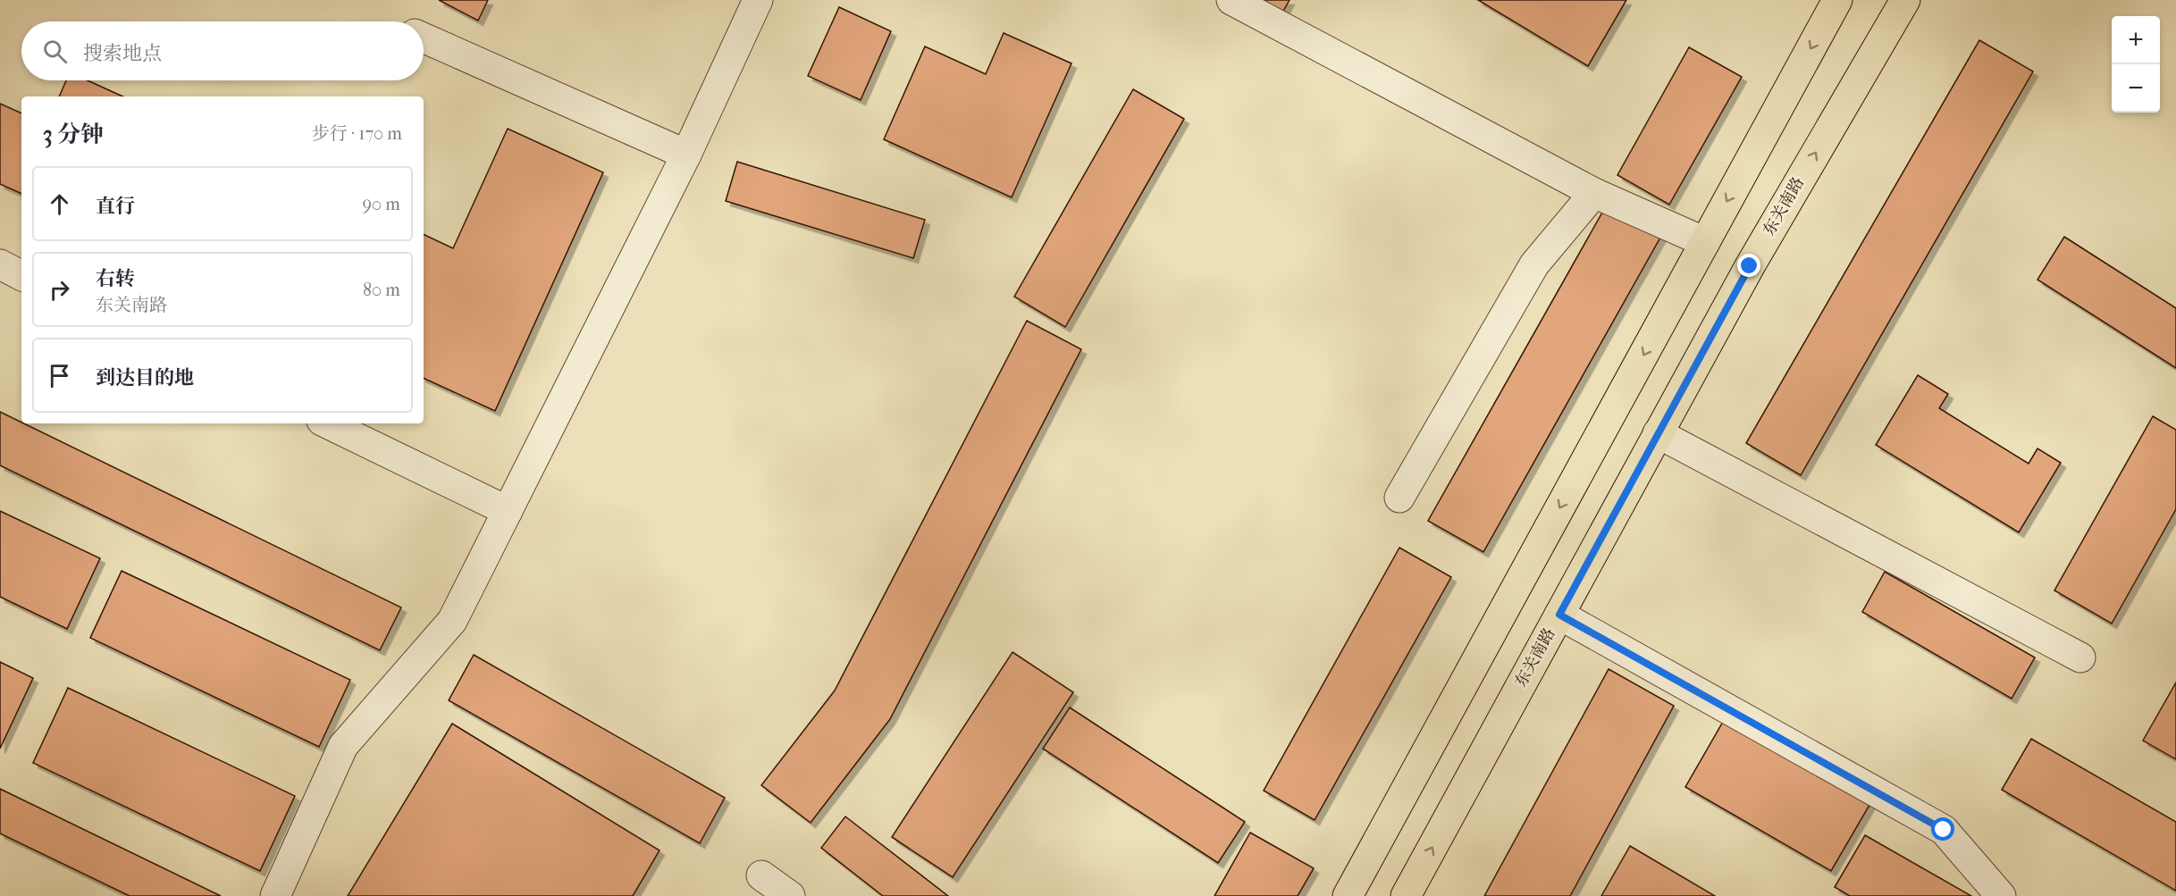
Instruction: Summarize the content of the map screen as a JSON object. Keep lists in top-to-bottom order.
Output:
{
  "streets": {
    "main road": ["东关南路"]
  },
  "page": {
    "map_buttons": ["+", "−"],
    "search": "搜索地点",
    "heading": ["3 分钟", "步行 · 170 m"],
    "list": [
      ["直行", "90 m"],
      ["右转", "东关南路", "80 m"],
      "到达目的地"
    ]
  }
}
